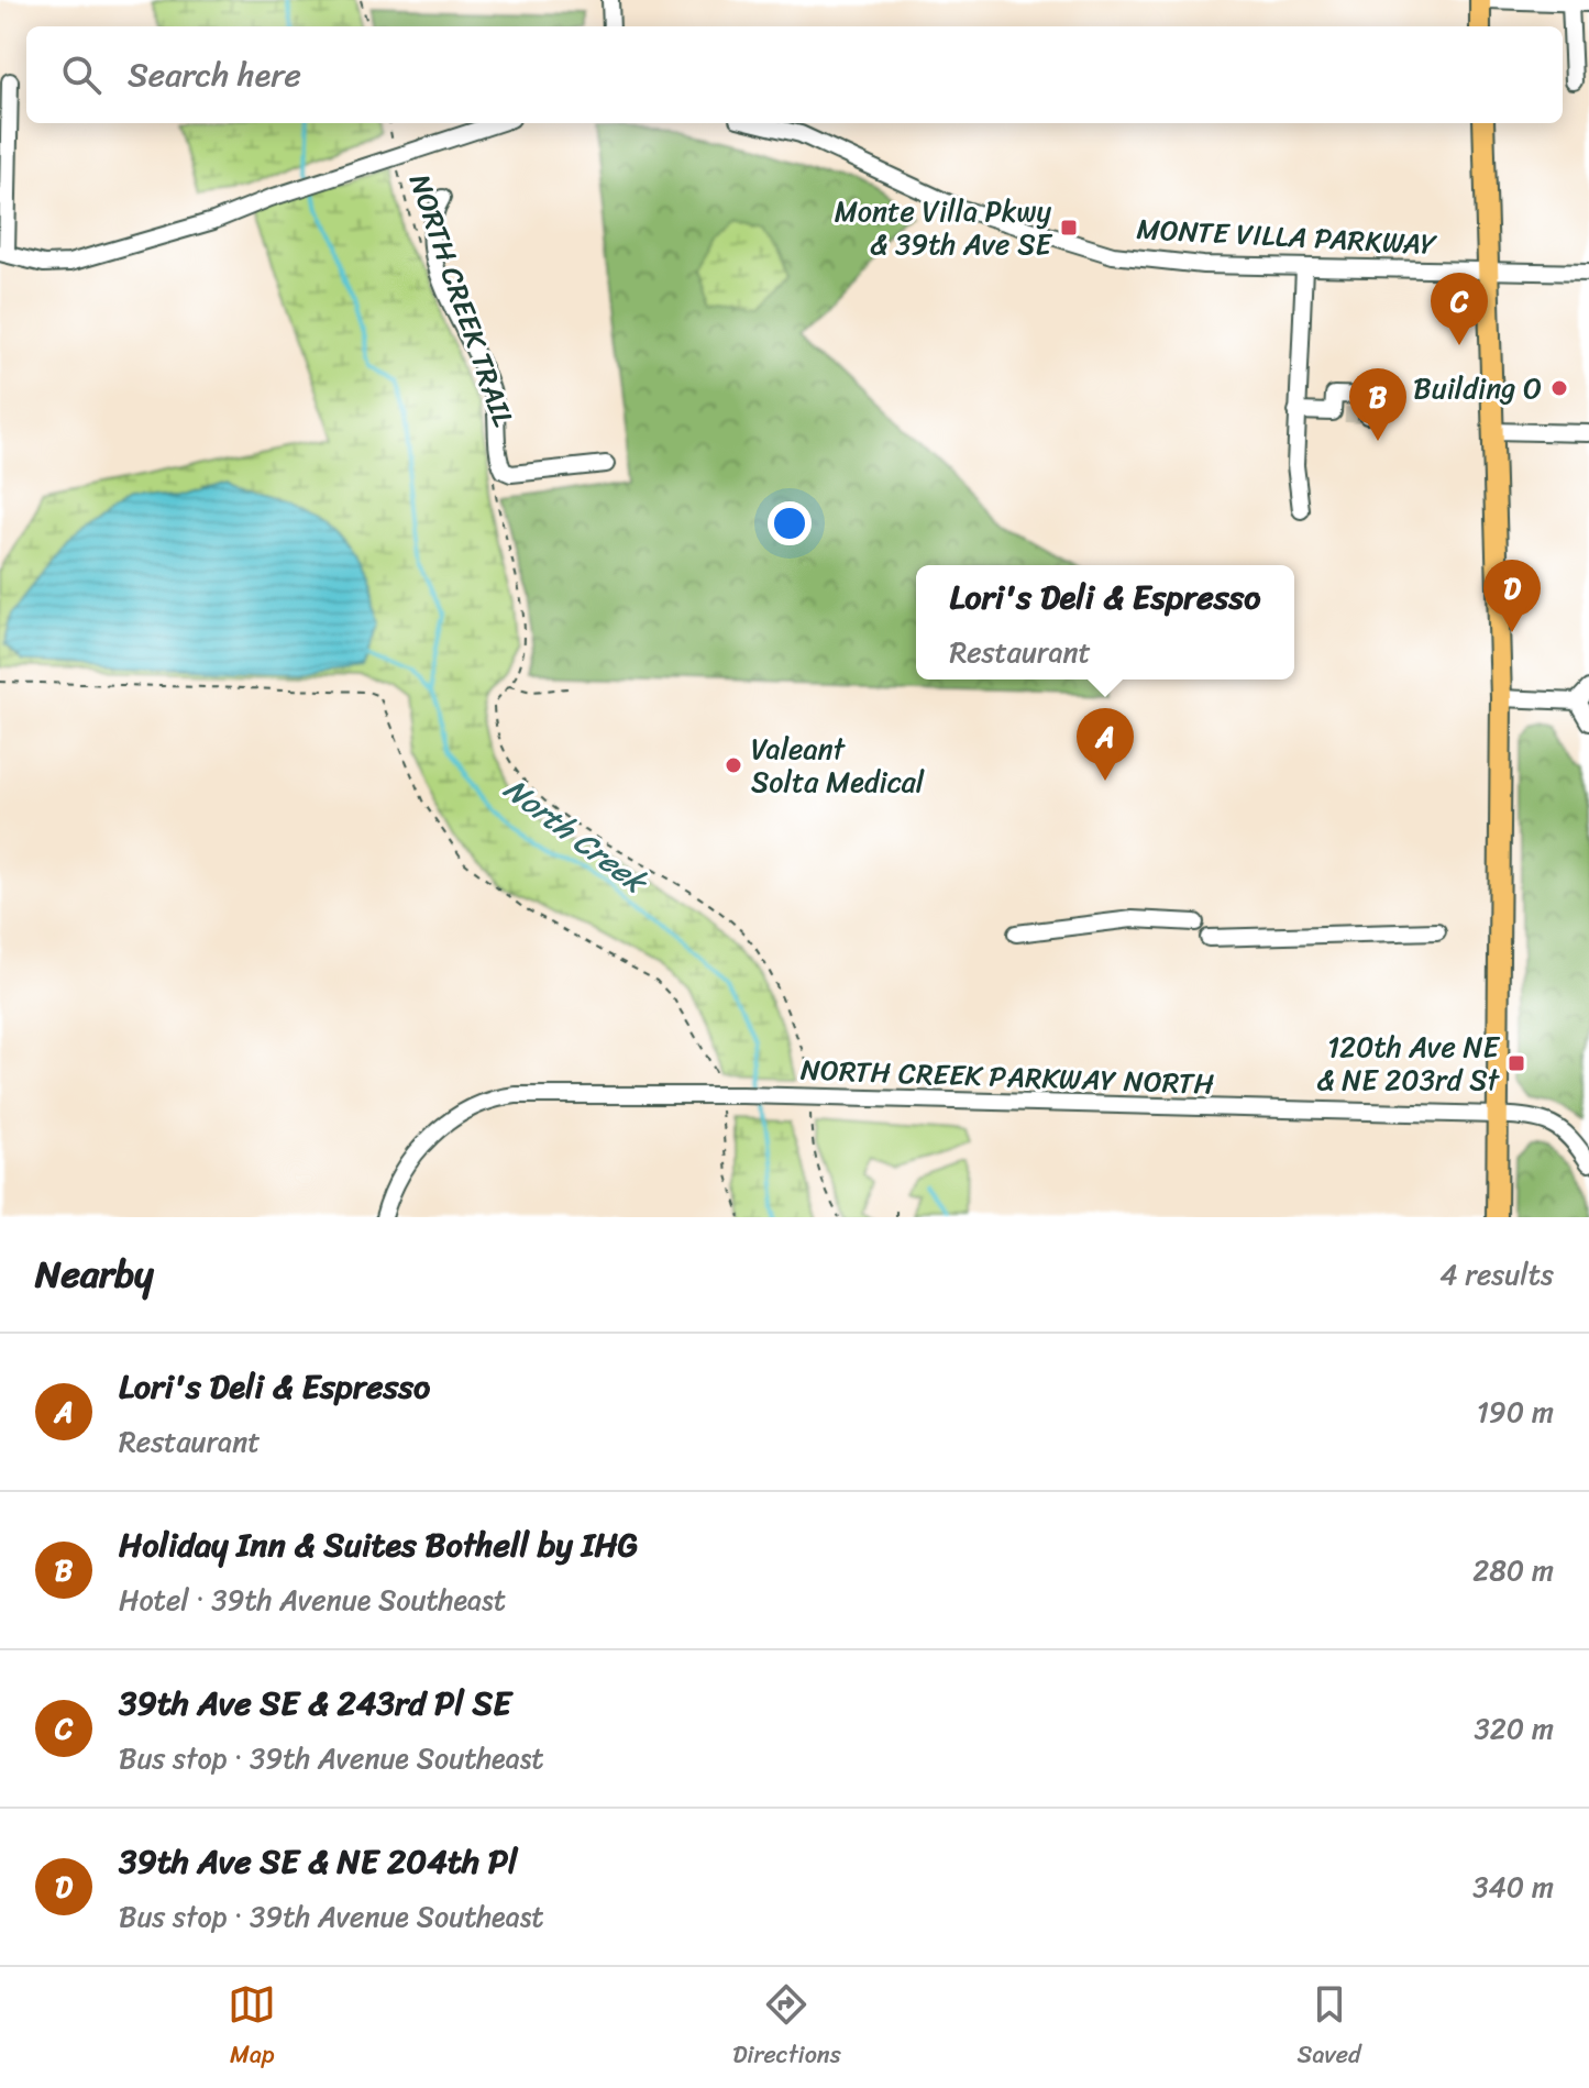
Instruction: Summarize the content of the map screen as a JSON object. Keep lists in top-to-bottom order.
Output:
{
  "streets": {
    "street": ["MONTE VILLA PARKWAY", "NORTH CREEK PARKWAY NORTH"],
    "path": ["NORTH CREEK TRAIL"]
  },
  "water": ["North Creek"],
  "places": {
    "transit": ["Monte Villa Pkwy & 39th Ave SE", "120th Ave NE & NE 203rd St"],
    "other": ["Building O", "Valeant Solta Medical"]
  },
  "page": {
    "search": "Search here",
    "pins": [
      "C",
      "B",
      "D",
      "A"
    ],
    "popup": ["Lori's Deli & Espresso", "Restaurant"],
    "heading": ["Nearby", "4 results"],
    "list": [
      {
        "mark": "A",
        "name": "Lori's Deli & Espresso",
        "note": "Restaurant",
        "value": "190 m"
      },
      {
        "mark": "B",
        "name": "Holiday Inn & Suites Bothell by IHG",
        "note": "Hotel · 39th Avenue Southeast",
        "value": "280 m"
      },
      {
        "mark": "C",
        "name": "39th Ave SE & 243rd Pl SE",
        "note": "Bus stop · 39th Avenue Southeast",
        "value": "320 m"
      },
      {
        "mark": "D",
        "name": "39th Ave SE & NE 204th Pl",
        "note": "Bus stop · 39th Avenue Southeast",
        "value": "340 m"
      }
    ],
    "nav": ["Map", "Directions", "Saved"]
  }
}
